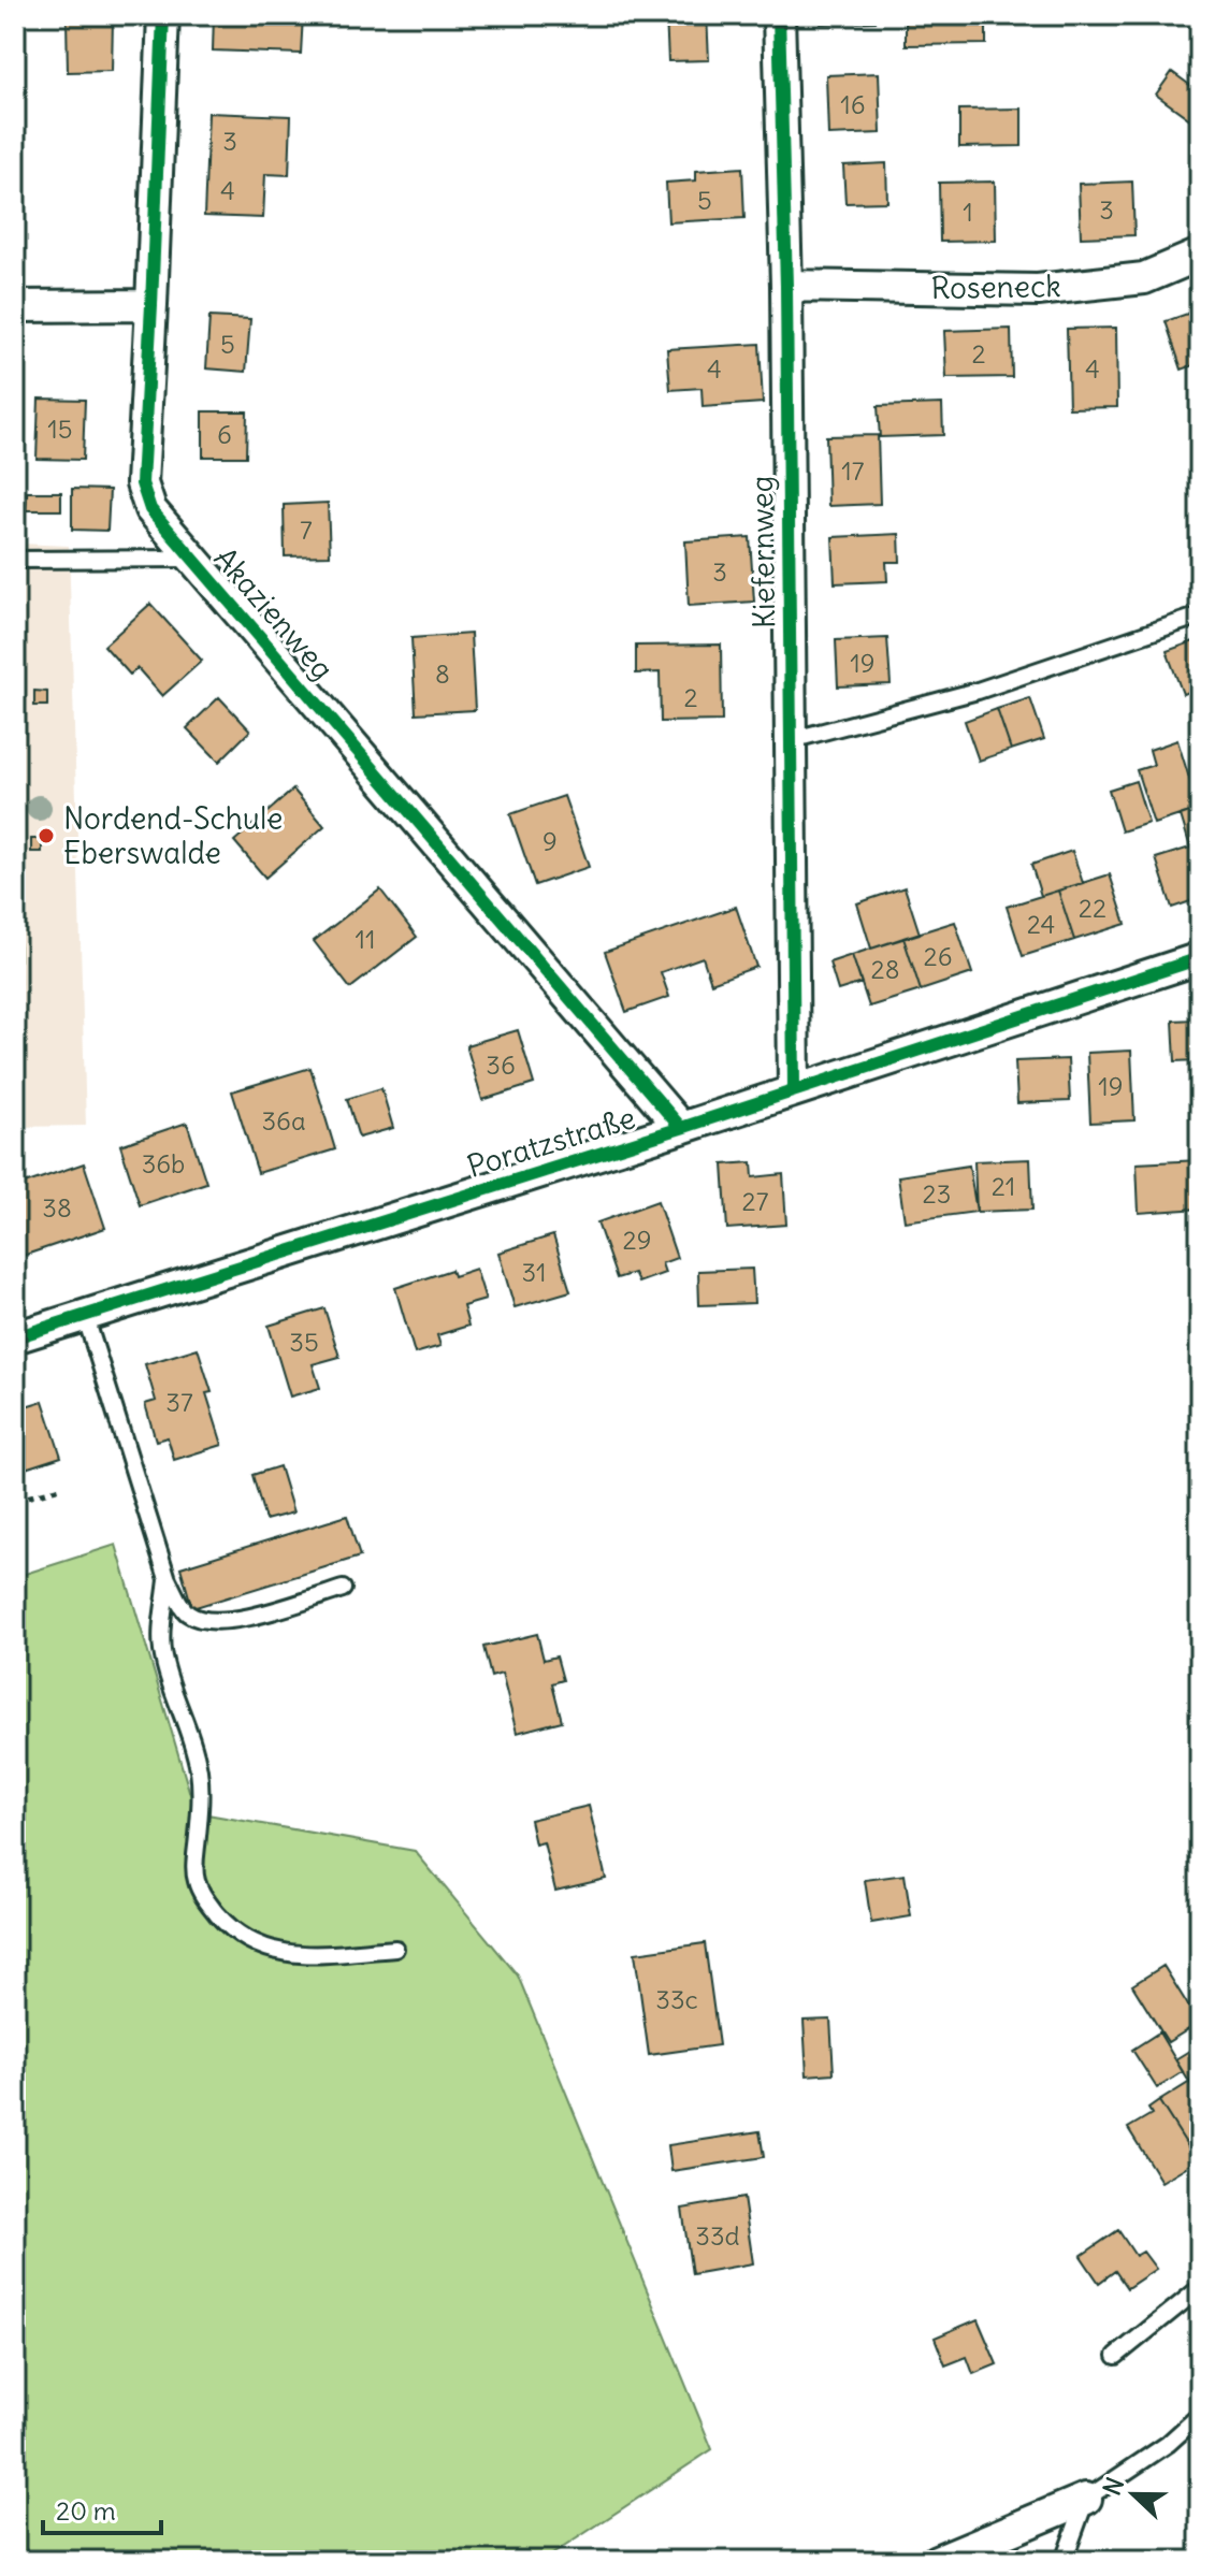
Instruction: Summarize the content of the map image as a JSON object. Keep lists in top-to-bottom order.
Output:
{
  "streets": {
    "street": [
      "Roseneck",
      "Kiefernweg",
      "Akazienweg",
      "Poratzstraße"
    ]
  },
  "crossings": [
    ["Roseneck", "Kiefernweg"],
    ["Kiefernweg", "Poratzstraße"],
    ["Akazienweg", "Poratzstraße"]
  ],
  "places": ["Nordend-Schule Eberswalde"],
  "house_numbers": [
    "16",
    "3",
    "4",
    "5",
    "3",
    "1",
    "5",
    "2",
    "4",
    "4",
    "15",
    "6",
    "17",
    "7",
    "3",
    "19",
    "8",
    "2",
    "9",
    "22",
    "24",
    "11",
    "26",
    "28",
    "36",
    "19",
    "36a",
    "36b",
    "21",
    "23",
    "27",
    "38",
    "29",
    "31",
    "35",
    "37",
    "33c",
    "33d"
  ],
  "scale_bar": "20 m",
  "north": "left"
}
